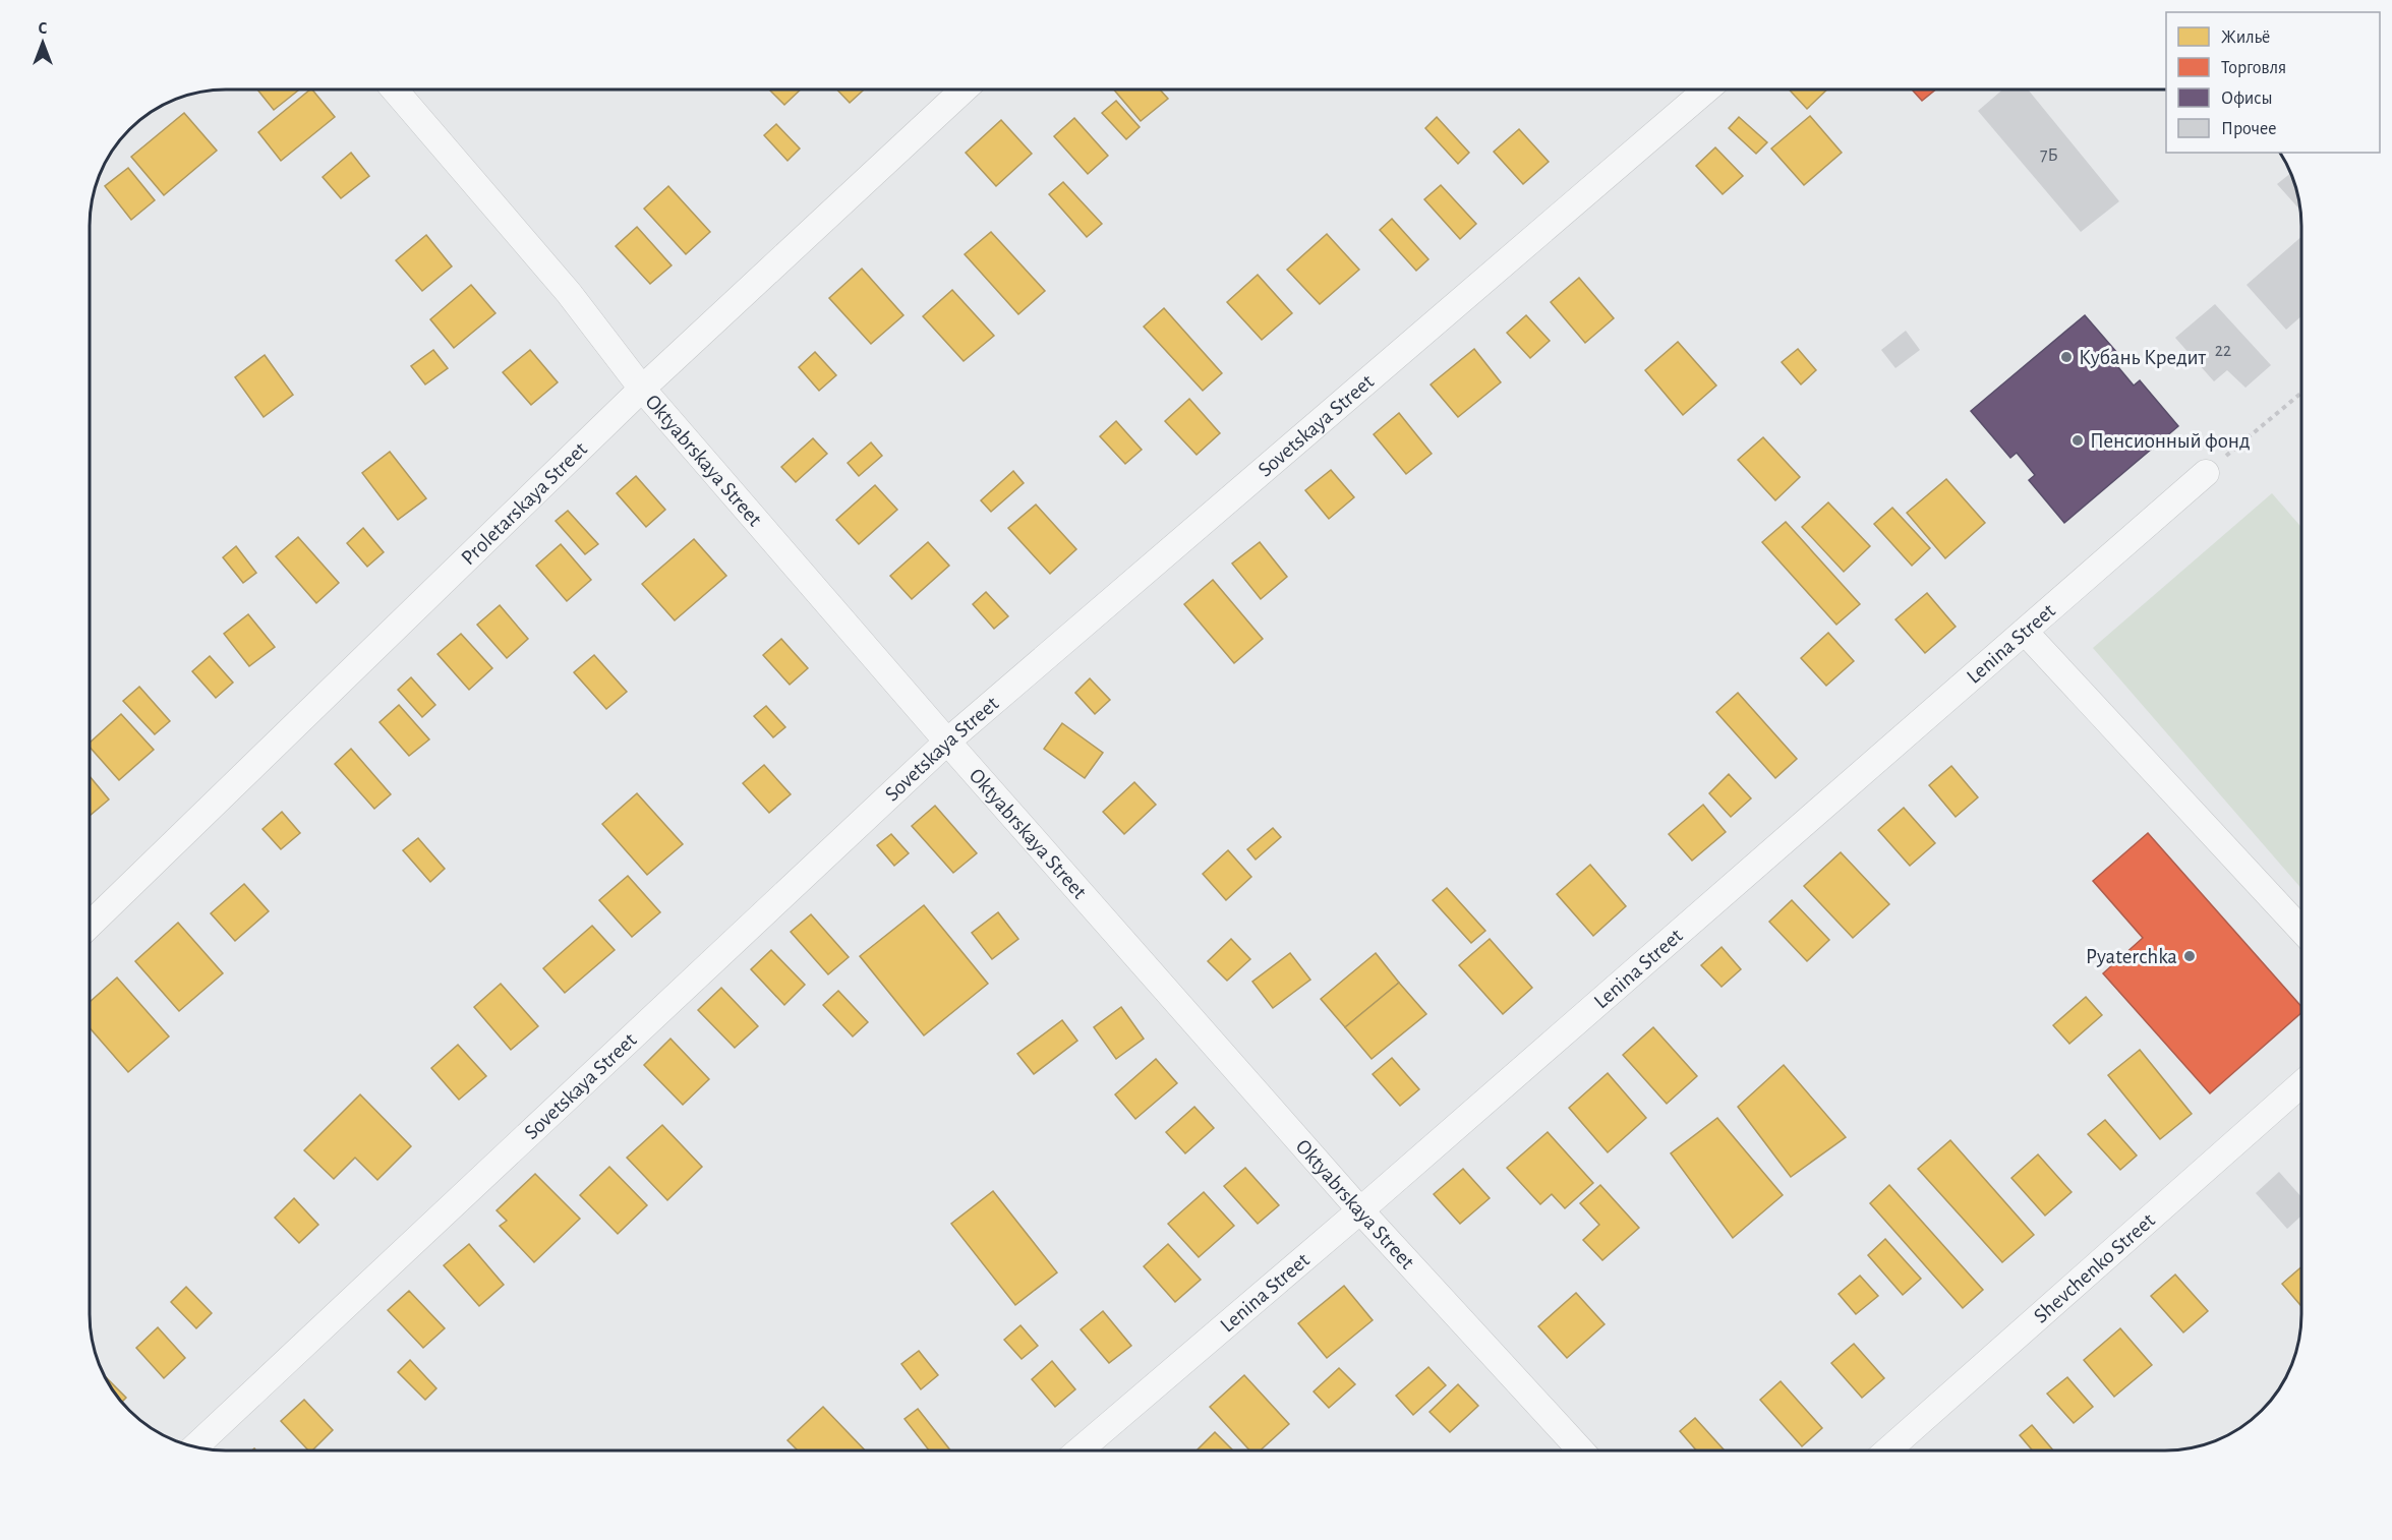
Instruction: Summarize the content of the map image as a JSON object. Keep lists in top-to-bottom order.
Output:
{
  "streets": {
    "street": [
      "Sovetskaya Street",
      "Oktyabrskaya Street",
      "Proletarskaya Street",
      "Lenina Street",
      "Shevchenko Street"
    ]
  },
  "crossings": [
    ["Sovetskaya Street", "Oktyabrskaya Street"],
    ["Oktyabrskaya Street", "Proletarskaya Street"],
    ["Oktyabrskaya Street", "Lenina Street"]
  ],
  "places": ["Кубань Кредит", "Пенсионный фонд", "Pyaterchka"],
  "house_numbers": ["7Б", "22"],
  "legend": [
    "Жильё",
    "Торговля",
    "Офисы",
    "Прочее"
  ],
  "north": "top"
}
